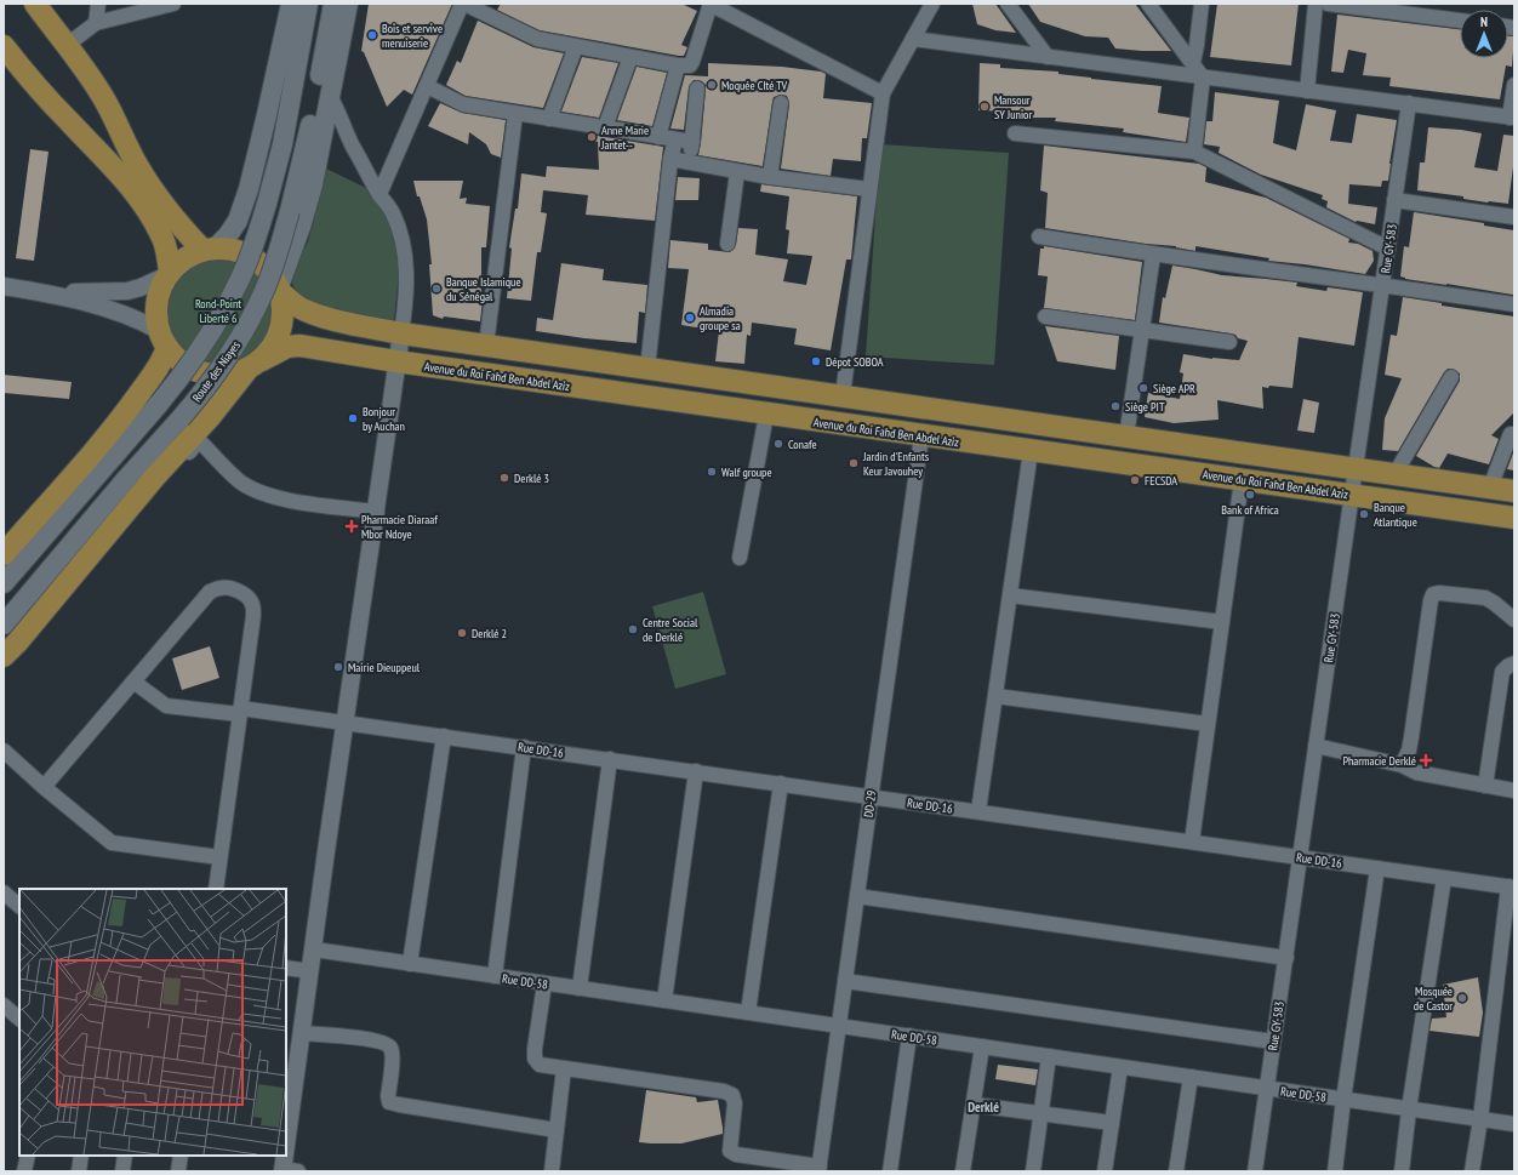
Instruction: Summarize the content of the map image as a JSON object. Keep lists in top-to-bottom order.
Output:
{
  "streets": {
    "main road": ["Route des Niayes", "Avenue du Roi Fahd Ben Abdel Aziz"],
    "street": [
      "Rue GY-583",
      "Rue DD-16",
      "DD-29",
      "Rue DD-58"
    ]
  },
  "crossings": [
    ["Rue GY-583", "Avenue du Roi Fahd Ben Abdel Aziz"],
    ["Rue GY-583", "Rue DD-16"],
    ["Rue GY-583", "Rue DD-58"],
    ["Avenue du Roi Fahd Ben Abdel Aziz", "DD-29"],
    ["Rue DD-16", "DD-29"],
    ["DD-29", "Rue DD-58"]
  ],
  "districts": ["Derklé"],
  "parks": ["Rond-Point Liberté 6"],
  "places": {
    "other": [
      "Bois et servive menuiserie",
      "Moquée CIté TV",
      "Mansour SY Junior",
      "Anne Marie Jantet--",
      "Banque Islamique du Sénégal",
      "Almadia groupe sa",
      "Dépot SOBOA",
      "Siège APR",
      "Siège PIT",
      "Bonjour by Auchan",
      "Conafe",
      "Jardin d'Enfants Keur Javouhey",
      "Walf groupe",
      "Derklé 3",
      "FECSDA",
      "Bank of Africa",
      "Banque Atlantique",
      "Centre Social de Derklé",
      "Derklé 2",
      "Mairie Dieuppeul",
      "Mosquée de Castor"
    ],
    "health": ["Pharmacie Diaraaf Mbor Ndoye", "Pharmacie Derklé"]
  },
  "north": "top"
}
